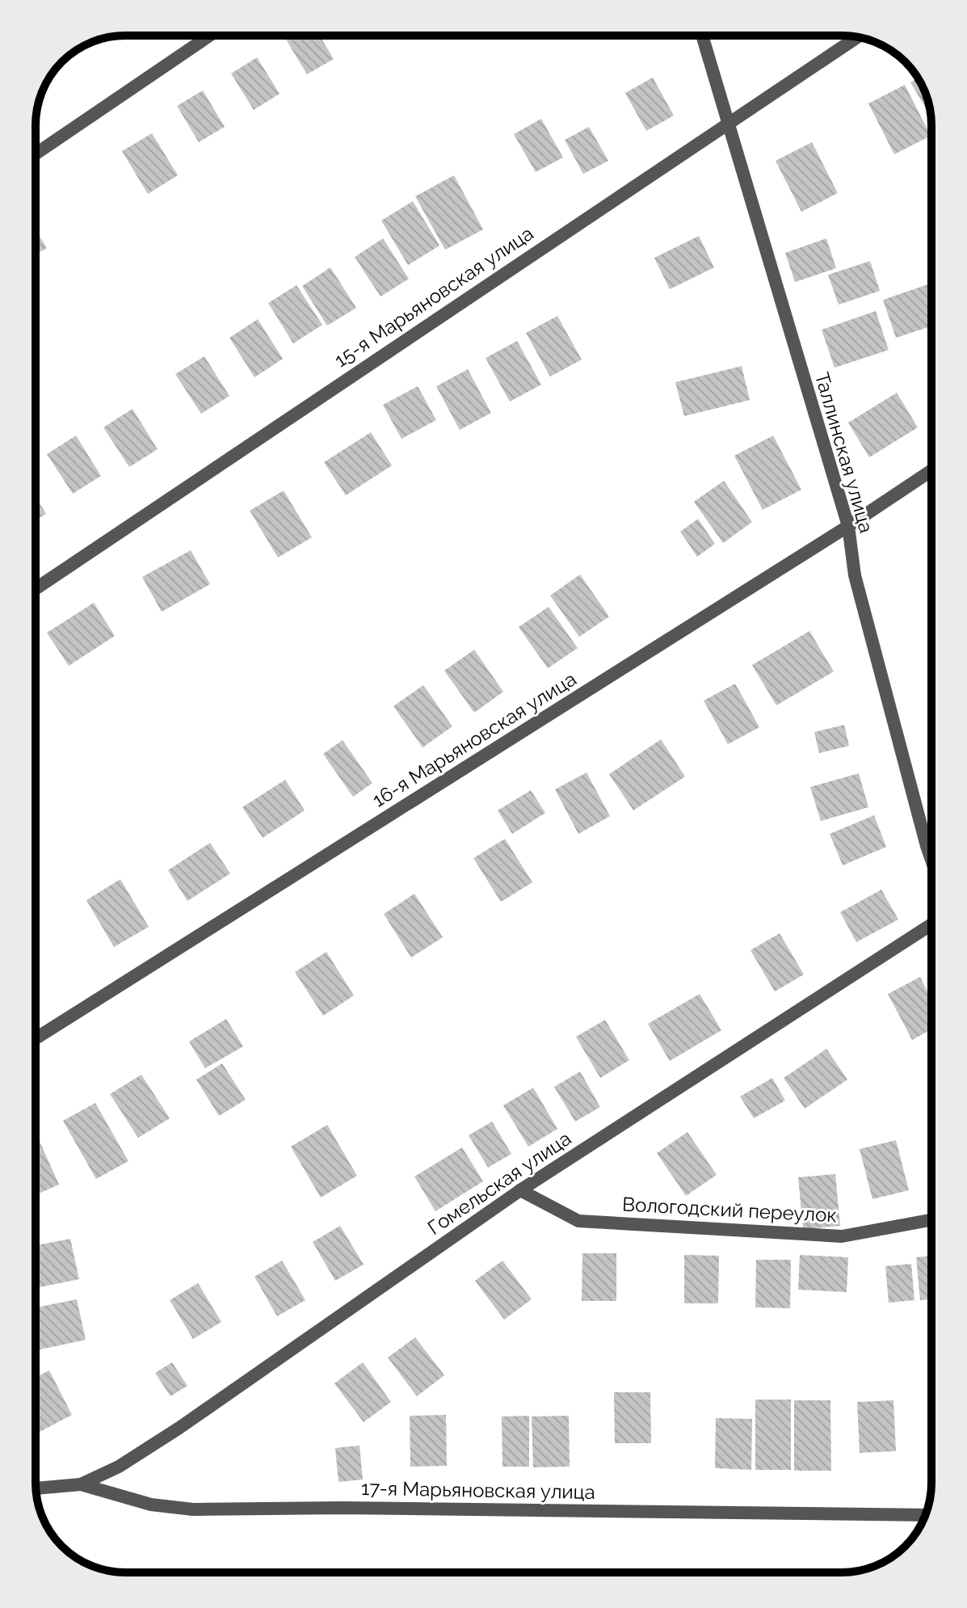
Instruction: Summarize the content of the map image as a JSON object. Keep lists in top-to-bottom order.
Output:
{
  "streets": {
    "street": [
      "15-я Марьяновская улица",
      "Таллинская улица",
      "16-я Марьяновская улица",
      "Гомельская улица",
      "Вологодский переулок",
      "17-я Марьяновская улица"
    ]
  },
  "crossings": [
    ["15-я Марьяновская улица", "Таллинская улица"],
    ["Таллинская улица", "16-я Марьяновская улица"],
    ["Гомельская улица", "Вологодский переулок"],
    ["Гомельская улица", "17-я Марьяновская улица"]
  ]
}
